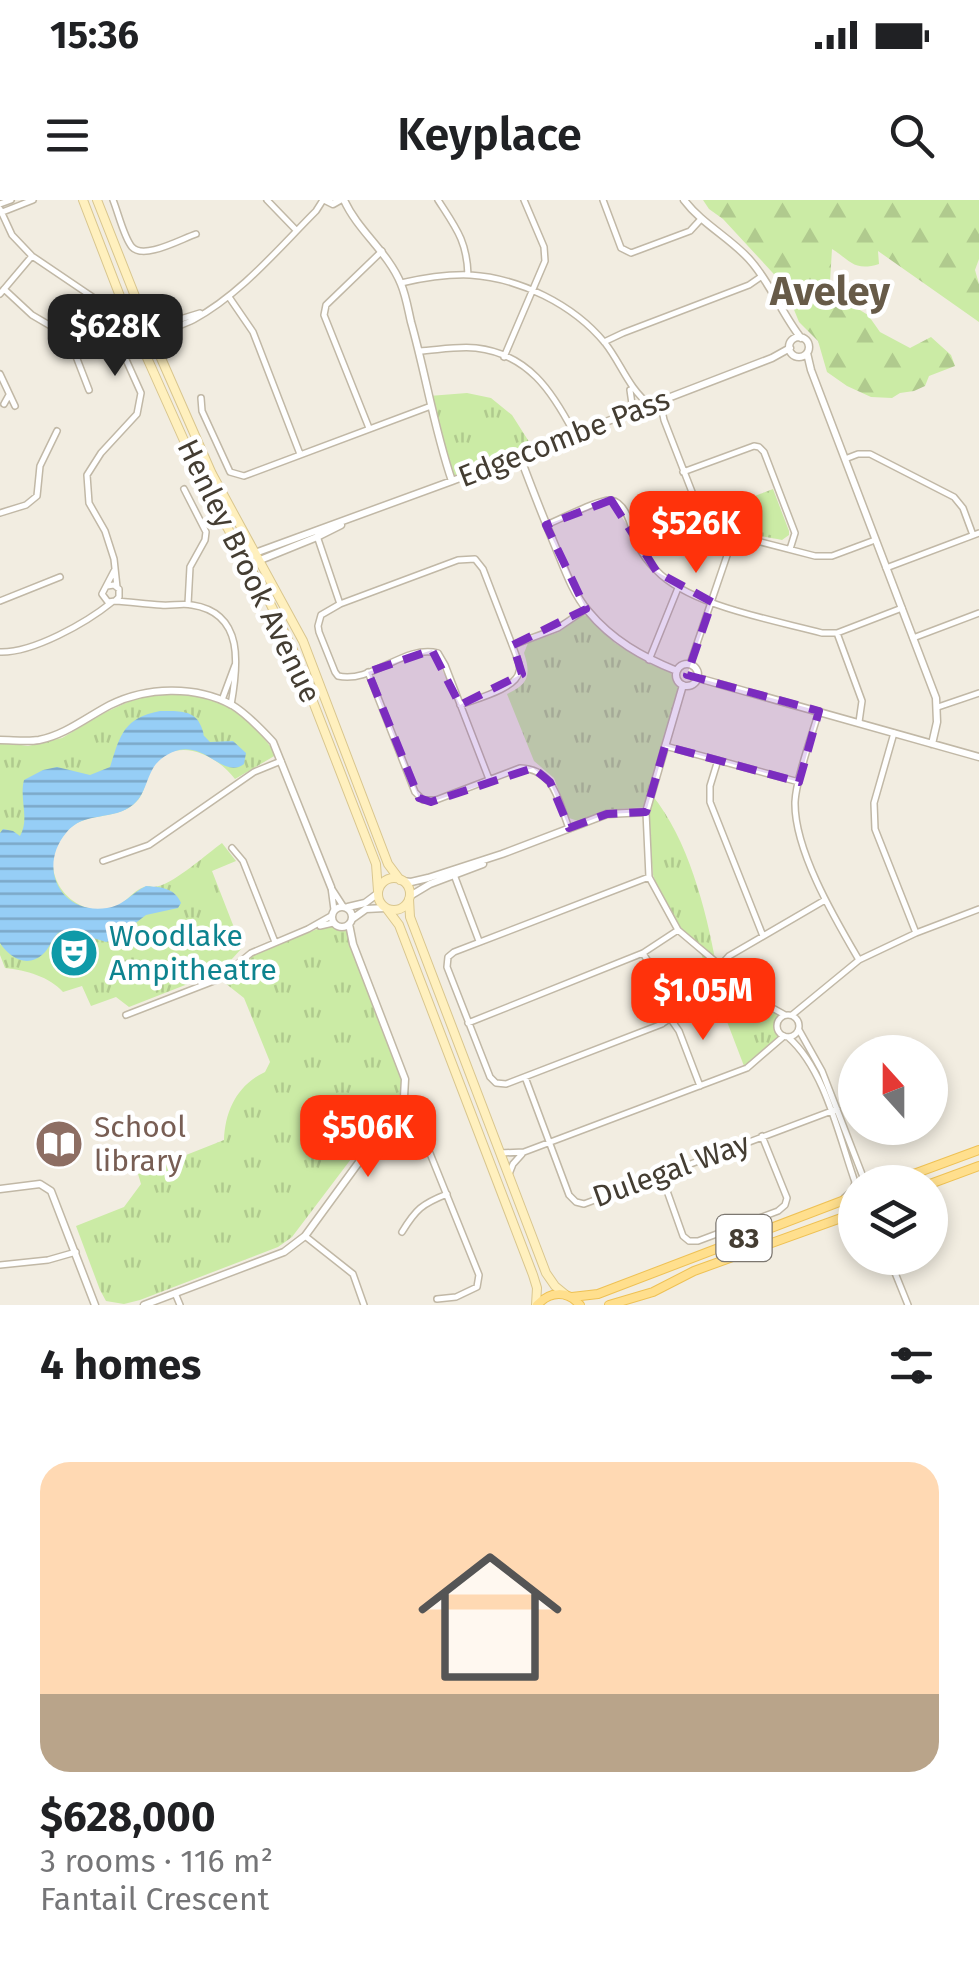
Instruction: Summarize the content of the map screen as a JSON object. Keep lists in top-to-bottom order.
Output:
{
  "streets": {
    "main road": ["Henley Brook Avenue", "83"],
    "street": ["Edgecombe Pass", "Dulegal Way"]
  },
  "crossings": [
    ["Edgecombe Pass", "Henley Brook Avenue"]
  ],
  "districts": ["Aveley"],
  "places": {
    "theatre": ["Woodlake Ampitheatre"],
    "library": ["School library"]
  },
  "north": "top",
  "page": {
    "status": "15:36",
    "header": "Keyplace",
    "price": [
      "$628K",
      "$526K",
      "$1.05M",
      "$506K"
    ],
    "heading": "4 homes",
    "list": [
      {
        "name": "$628,000",
        "note": "3 rooms · 116 m² · Fantail Crescent"
      }
    ]
  }
}
